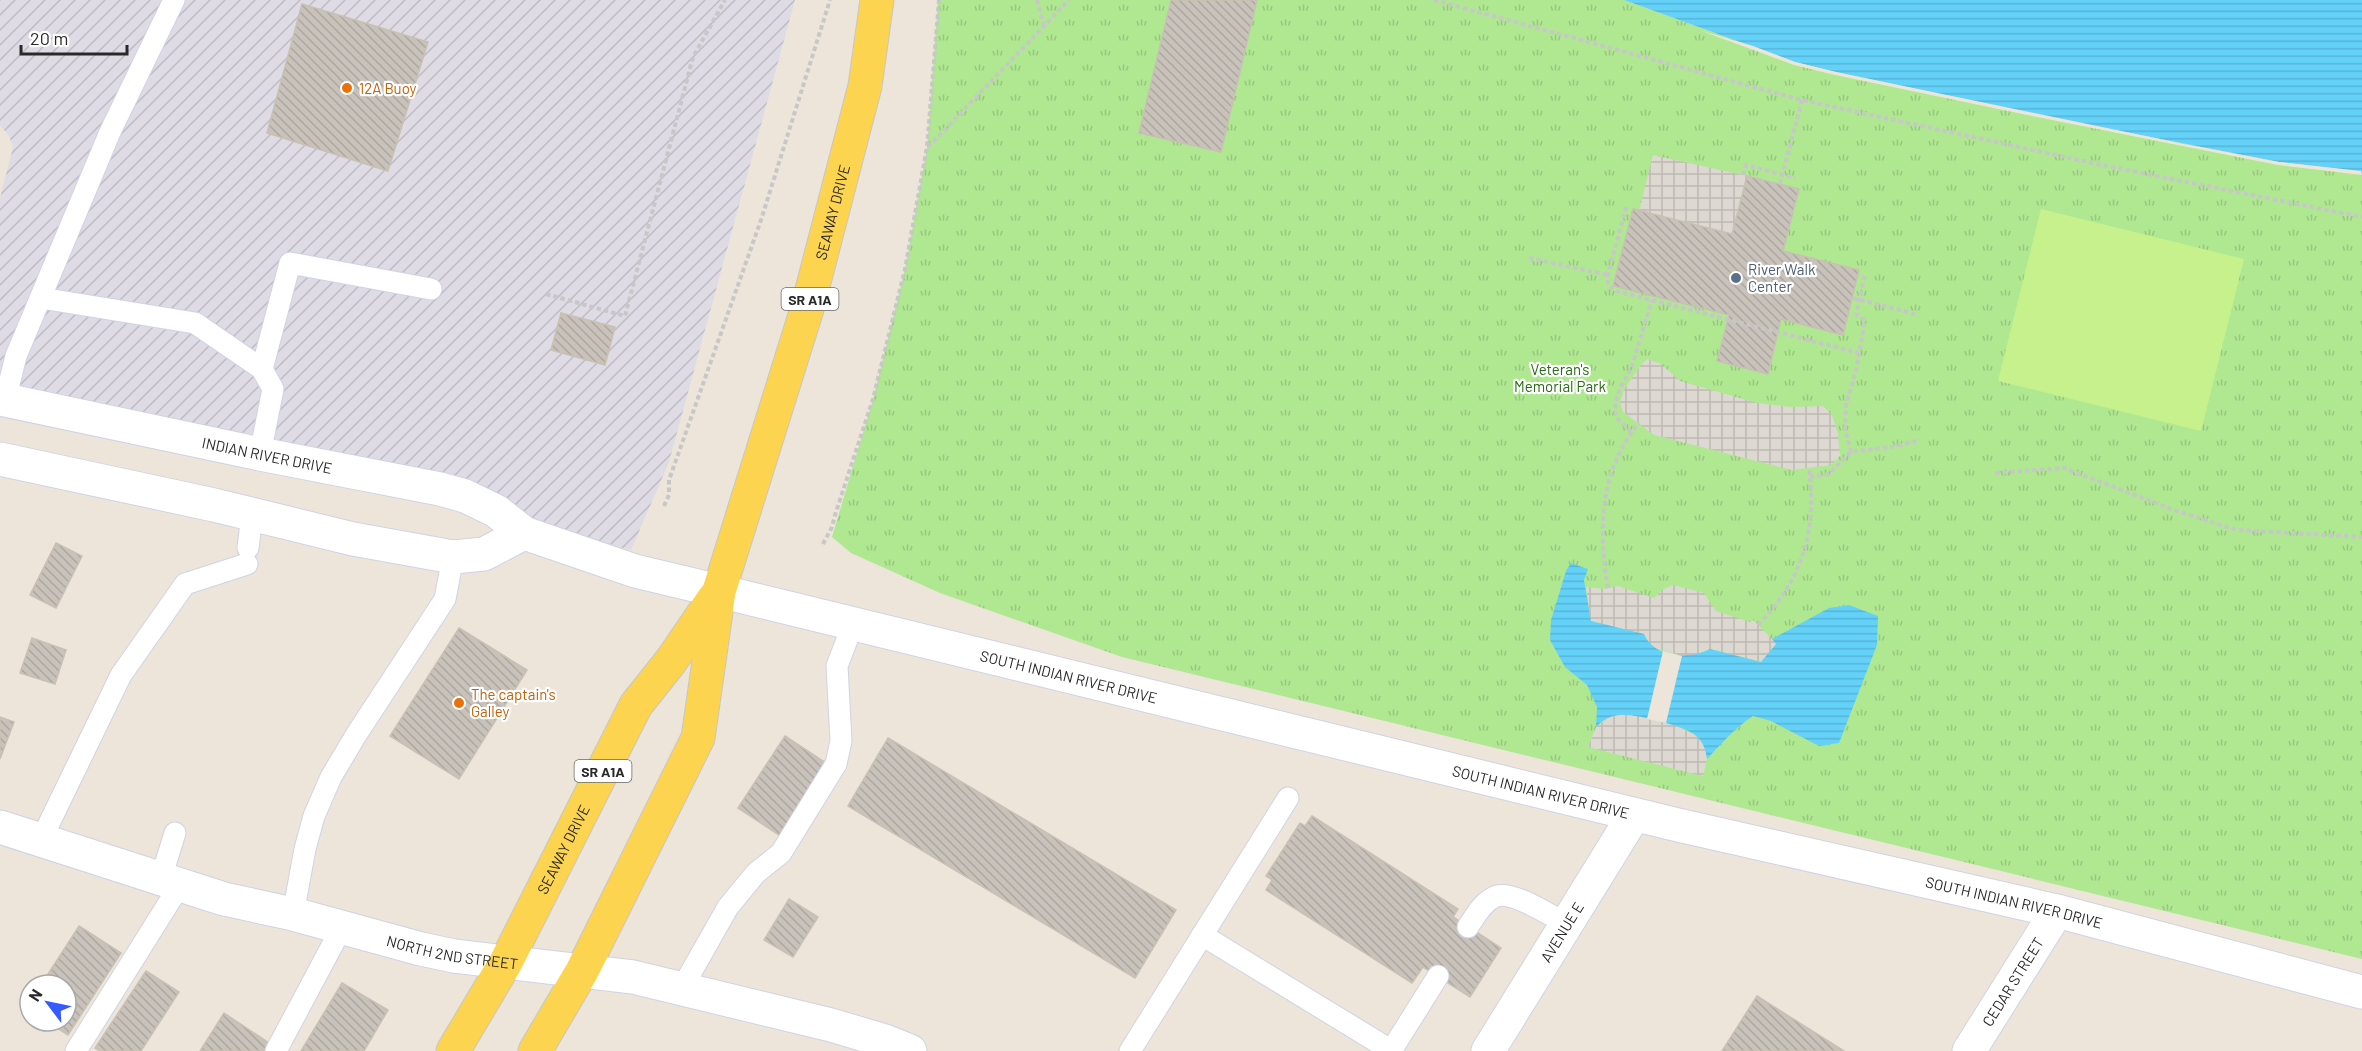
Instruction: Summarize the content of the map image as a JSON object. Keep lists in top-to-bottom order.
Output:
{
  "streets": {
    "main road": ["SEAWAY DRIVE", "SR A1A"],
    "street": [
      "INDIAN RIVER DRIVE",
      "SOUTH INDIAN RIVER DRIVE",
      "AVENUE E",
      "NORTH 2ND STREET",
      "CEDAR STREET"
    ]
  },
  "crossings": [
    ["SEAWAY DRIVE", "INDIAN RIVER DRIVE"],
    ["SEAWAY DRIVE", "SOUTH INDIAN RIVER DRIVE"],
    ["SEAWAY DRIVE", "NORTH 2ND STREET"],
    ["INDIAN RIVER DRIVE", "SOUTH INDIAN RIVER DRIVE"],
    ["SOUTH INDIAN RIVER DRIVE", "AVENUE E"],
    ["SOUTH INDIAN RIVER DRIVE", "CEDAR STREET"]
  ],
  "parks": ["Veteran's Memorial Park"],
  "places": ["12A Buoy", "River Walk Center", "The captain's Galley"],
  "scale_bar": "20 m",
  "north": "top left"
}
